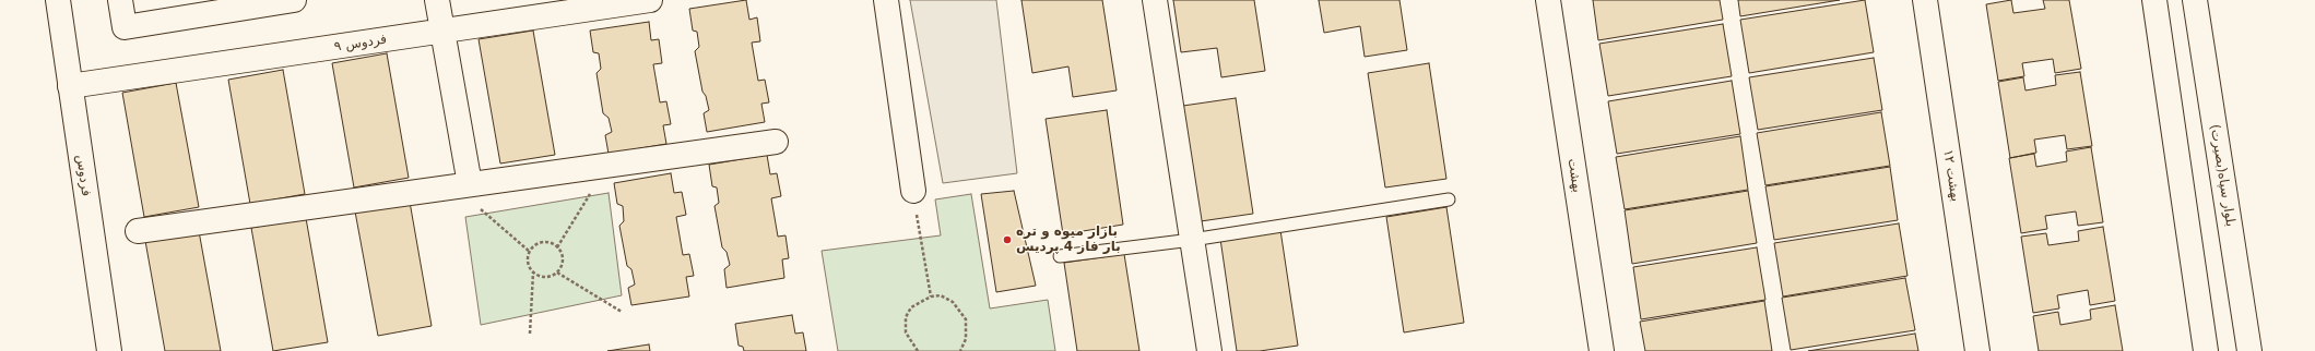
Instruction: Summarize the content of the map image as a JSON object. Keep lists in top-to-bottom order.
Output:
{
  "streets": {
    "street": [
      "فردوس ۹",
      "فردوس",
      "بهشت",
      "بهشت ۱۲",
      "بلوار سپاه(بصیرت)"
    ]
  },
  "crossings": [
    ["فردوس ۹", "فردوس"]
  ],
  "places": ["بازار میوه و تره بار فاز 4 پردیس"]
}
